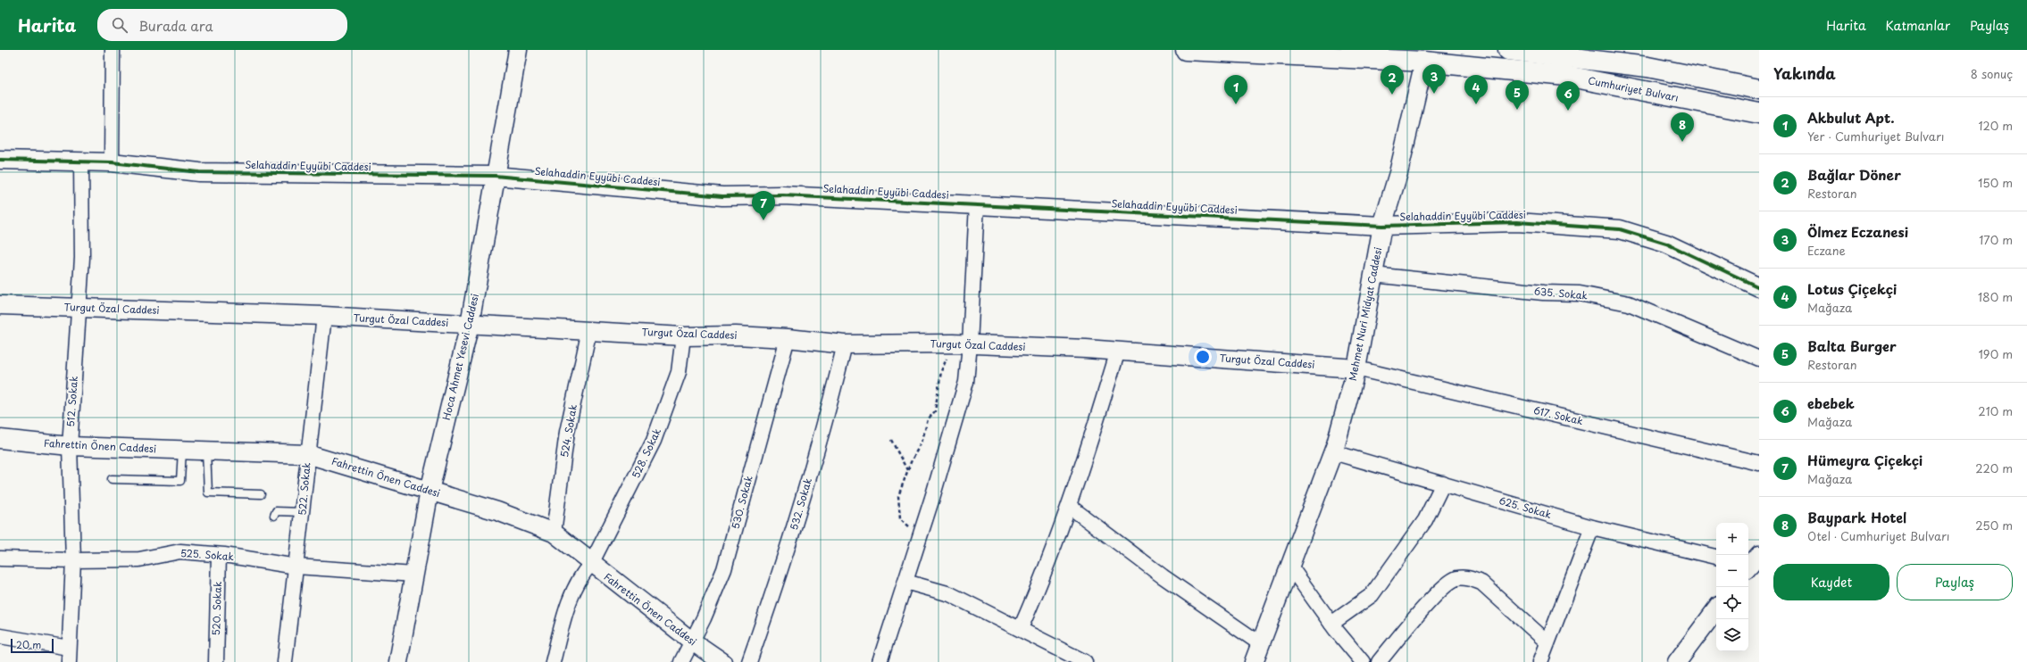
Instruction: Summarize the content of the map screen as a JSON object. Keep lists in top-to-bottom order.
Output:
{
  "streets": {
    "main road": ["Cumhuriyet Bulvarı"],
    "street": [
      "Selahaddin Eyyübi Caddesi",
      "635. Sokak",
      "Turgut Özal Caddesi",
      "Mehmet Nuri Midyat Caddesi",
      "Hoca Ahmet Yesevi Caddesi",
      "512. Sokak",
      "617. Sokak",
      "524. Sokak",
      "Fahrettin Önen Caddesi",
      "528. Sokak",
      "522. Sokak",
      "530. Sokak",
      "532. Sokak",
      "625. Sokak",
      "525. Sokak",
      "520. Sokak"
    ]
  },
  "crossings": [
    ["Cumhuriyet Bulvarı", "Mehmet Nuri Midyat Caddesi"],
    ["Selahaddin Eyyübi Caddesi", "Mehmet Nuri Midyat Caddesi"],
    ["Selahaddin Eyyübi Caddesi", "Hoca Ahmet Yesevi Caddesi"],
    ["Selahaddin Eyyübi Caddesi", "512. Sokak"],
    ["635. Sokak", "Mehmet Nuri Midyat Caddesi"],
    ["Turgut Özal Caddesi", "Mehmet Nuri Midyat Caddesi"],
    ["Turgut Özal Caddesi", "Hoca Ahmet Yesevi Caddesi"],
    ["Turgut Özal Caddesi", "512. Sokak"],
    ["Turgut Özal Caddesi", "617. Sokak"],
    ["Turgut Özal Caddesi", "524. Sokak"],
    ["Turgut Özal Caddesi", "528. Sokak"],
    ["Turgut Özal Caddesi", "522. Sokak"],
    ["Turgut Özal Caddesi", "530. Sokak"],
    ["Turgut Özal Caddesi", "532. Sokak"],
    ["Mehmet Nuri Midyat Caddesi", "617. Sokak"],
    ["Mehmet Nuri Midyat Caddesi", "625. Sokak"],
    ["Hoca Ahmet Yesevi Caddesi", "Fahrettin Önen Caddesi"],
    ["Hoca Ahmet Yesevi Caddesi", "525. Sokak"],
    ["512. Sokak", "Fahrettin Önen Caddesi"],
    ["512. Sokak", "525. Sokak"],
    ["524. Sokak", "Fahrettin Önen Caddesi"],
    ["Fahrettin Önen Caddesi", "528. Sokak"],
    ["Fahrettin Önen Caddesi", "522. Sokak"],
    ["Fahrettin Önen Caddesi", "530. Sokak"],
    ["522. Sokak", "525. Sokak"],
    ["525. Sokak", "520. Sokak"]
  ],
  "scale_bar": "20 m",
  "page": {
    "header": "Harita",
    "search": "Burada ara",
    "nav": ["Harita", "Katmanlar", "Paylaş"],
    "heading": ["Yakında", "8 sonuç"],
    "pins": [
      "3",
      "2",
      "1",
      "4",
      "5",
      "6",
      "8",
      "7"
    ],
    "list": [
      {
        "mark": "1",
        "name": "Akbulut Apt.",
        "note": "Yer · Cumhuriyet Bulvarı",
        "value": "120 m"
      },
      {
        "mark": "2",
        "name": "Bağlar Döner",
        "note": "Restoran",
        "value": "150 m"
      },
      {
        "mark": "3",
        "name": "Ölmez Eczanesi",
        "note": "Eczane",
        "value": "170 m"
      },
      {
        "mark": "4",
        "name": "Lotus Çiçekçi",
        "note": "Mağaza",
        "value": "180 m"
      },
      {
        "mark": "5",
        "name": "Balta Burger",
        "note": "Restoran",
        "value": "190 m"
      },
      {
        "mark": "6",
        "name": "ebebek",
        "note": "Mağaza",
        "value": "210 m"
      },
      {
        "mark": "7",
        "name": "Hümeyra Çiçekçi",
        "note": "Mağaza",
        "value": "220 m"
      },
      {
        "mark": "8",
        "name": "Baypark Hotel",
        "note": "Otel · Cumhuriyet Bulvarı",
        "value": "250 m"
      }
    ],
    "map_buttons": ["+", "−"],
    "buttons": ["Kaydet", "Paylaş"],
    "scale": "20 m"
  }
}
